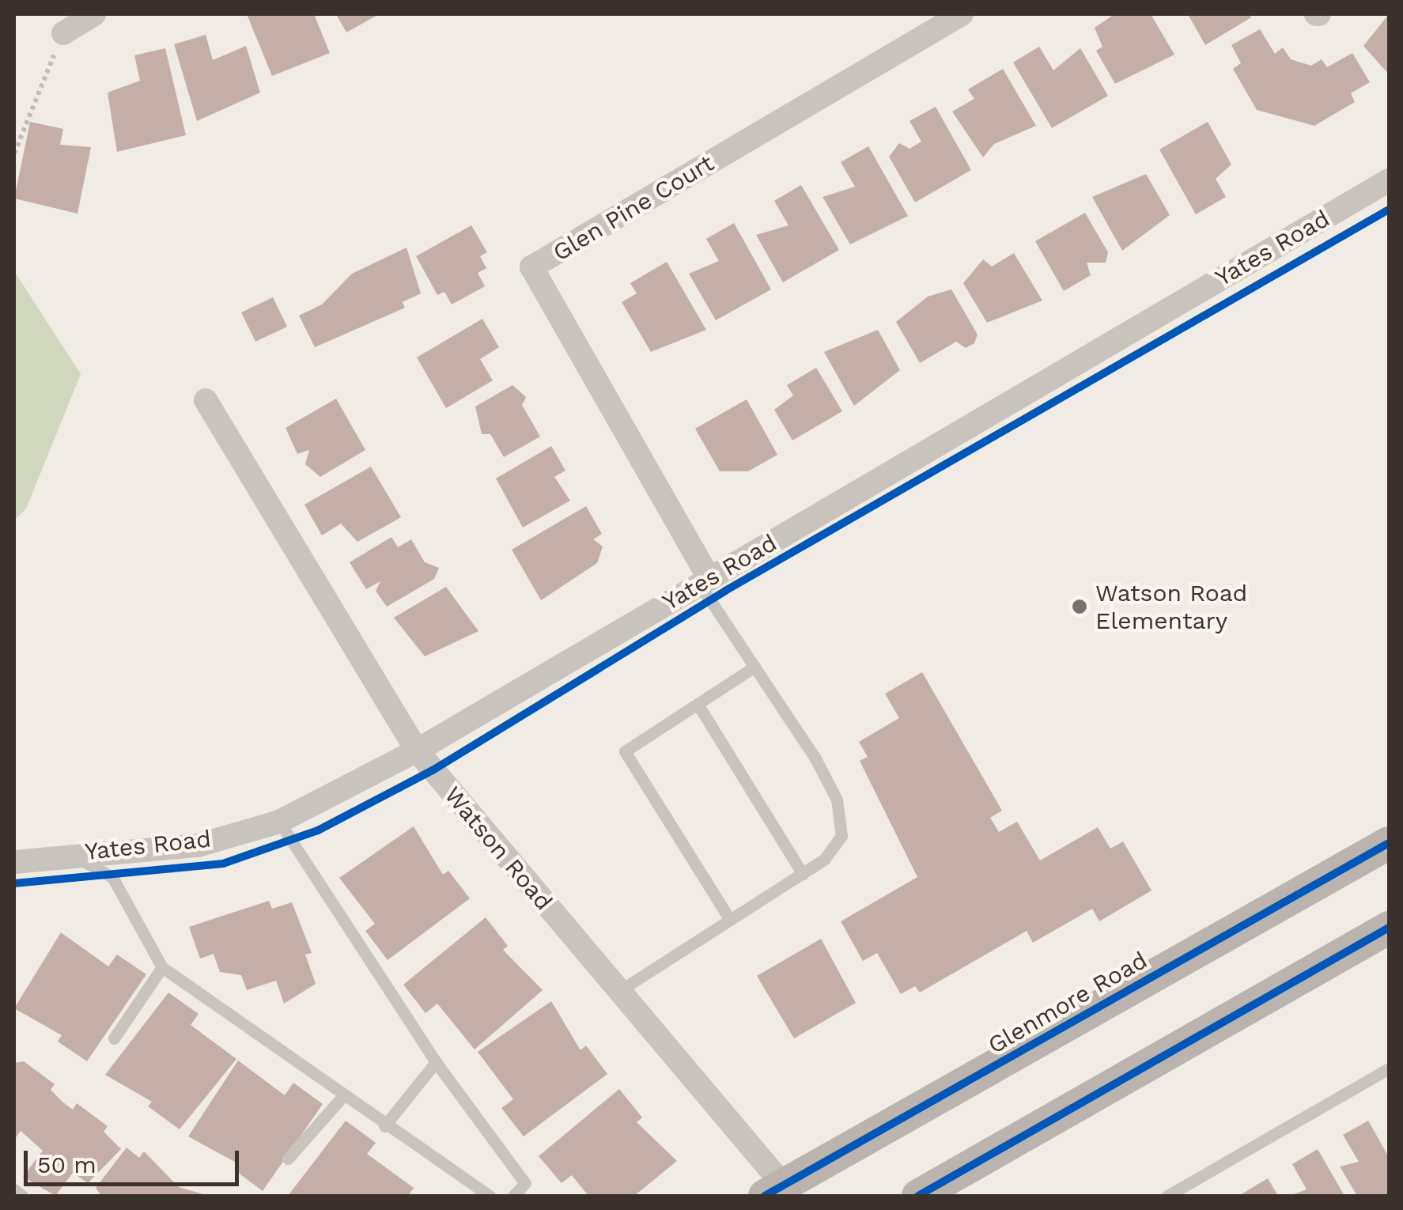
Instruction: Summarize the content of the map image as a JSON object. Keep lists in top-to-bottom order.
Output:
{
  "streets": {
    "main road": ["Glenmore Road"],
    "street": ["Glen Pine Court", "Yates Road", "Watson Road"]
  },
  "crossings": [
    ["Glen Pine Court", "Yates Road"],
    ["Yates Road", "Watson Road"],
    ["Watson Road", "Glenmore Road"]
  ],
  "places": ["Watson Road Elementary"],
  "scale_bar": "50 m"
}
